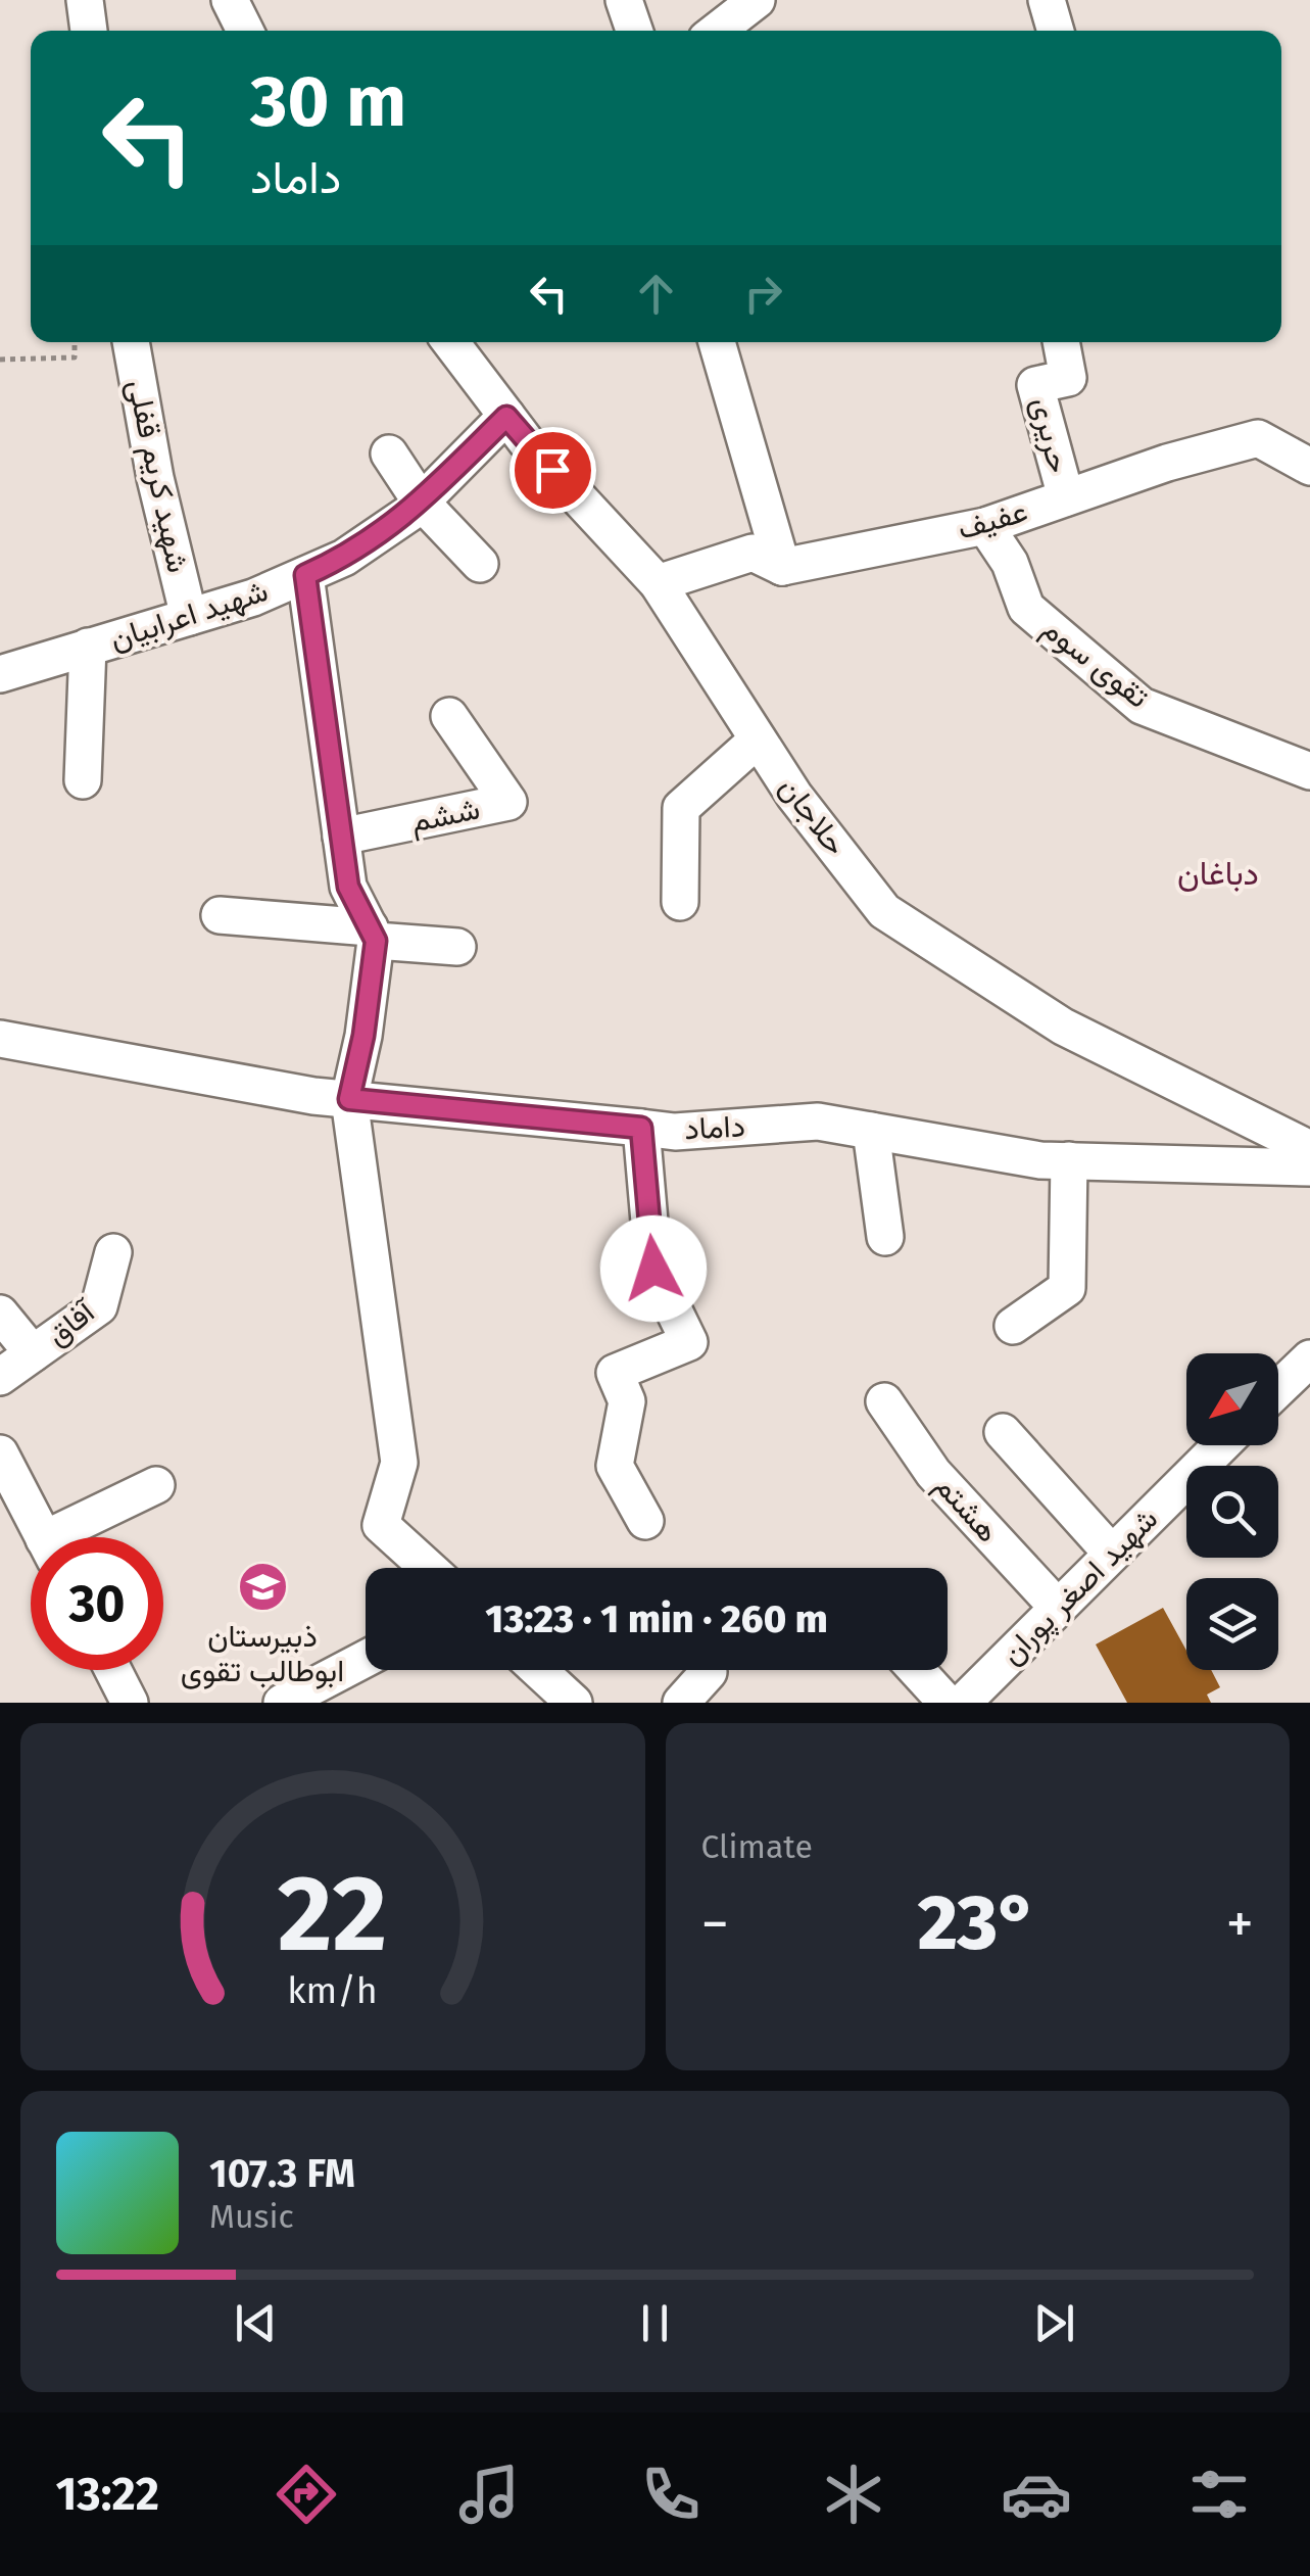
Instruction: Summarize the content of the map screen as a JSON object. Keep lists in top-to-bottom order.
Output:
{
  "streets": {
    "street": [
      "حریری",
      "شهید کریم قفلی",
      "عفیف",
      "شهید اعرابیان",
      "تقوی سوم",
      "ششم",
      "حلاجان",
      "داماد",
      "آفاق",
      "هشتم",
      "شهید اصغر پوران"
    ]
  },
  "crossings": [
    ["حریری", "عفیف"],
    ["شهید کریم قفلی", "شهید اعرابیان"],
    ["عفیف", "تقوی سوم"],
    ["شهید اعرابیان", "حلاجان"],
    ["هشتم", "شهید اصغر پوران"]
  ],
  "districts": ["دباغان"],
  "places": {
    "school or university": ["ذبیرستان ابوطالب تقوی"]
  },
  "north": "bottom left",
  "page": {
    "turn": ["30 m", "داماد"],
    "limit": "30",
    "trip": "13:23 · 1 min · 260 m",
    "tile": "Climate",
    "heat": ["−", "23°", "+"],
    "song": ["107.3 FM", "Music"],
    "tabs": "13:22",
    "gauge": ["22", "km/h"]
  }
}
